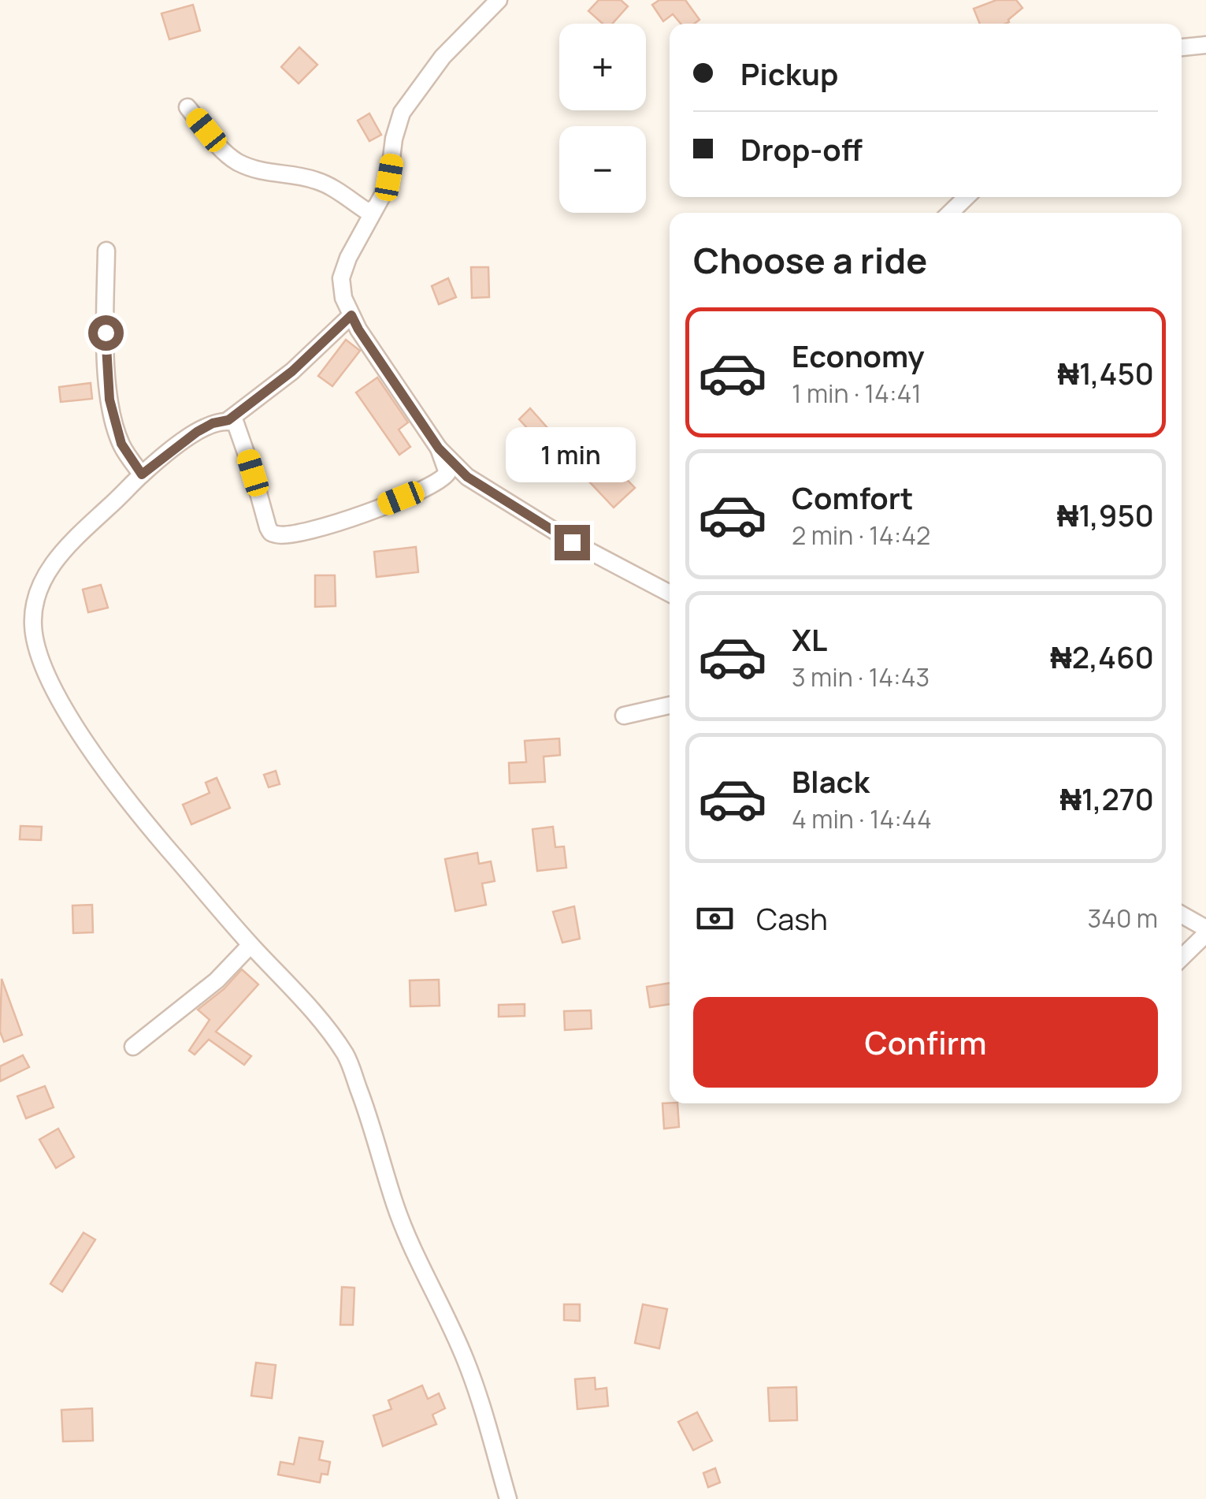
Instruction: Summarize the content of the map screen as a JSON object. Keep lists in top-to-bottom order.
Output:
{
  "page": {
    "map_buttons": ["+", "−"],
    "banner": ["Pickup", "Drop-off"],
    "heading": "Choose a ride",
    "list": [
      {
        "name": "Economy",
        "note": "1 min · 14:41",
        "value": "₦1,450"
      },
      {
        "name": "Comfort",
        "note": "2 min · 14:42",
        "value": "₦1,950"
      },
      {
        "name": "XL",
        "note": "3 min · 14:43",
        "value": "₦2,460"
      },
      {
        "name": "Black",
        "note": "4 min · 14:44",
        "value": "₦1,270"
      }
    ],
    "bubble": "1 min",
    "pay": ["Cash", "340 m"],
    "buttons": "Confirm"
  }
}
